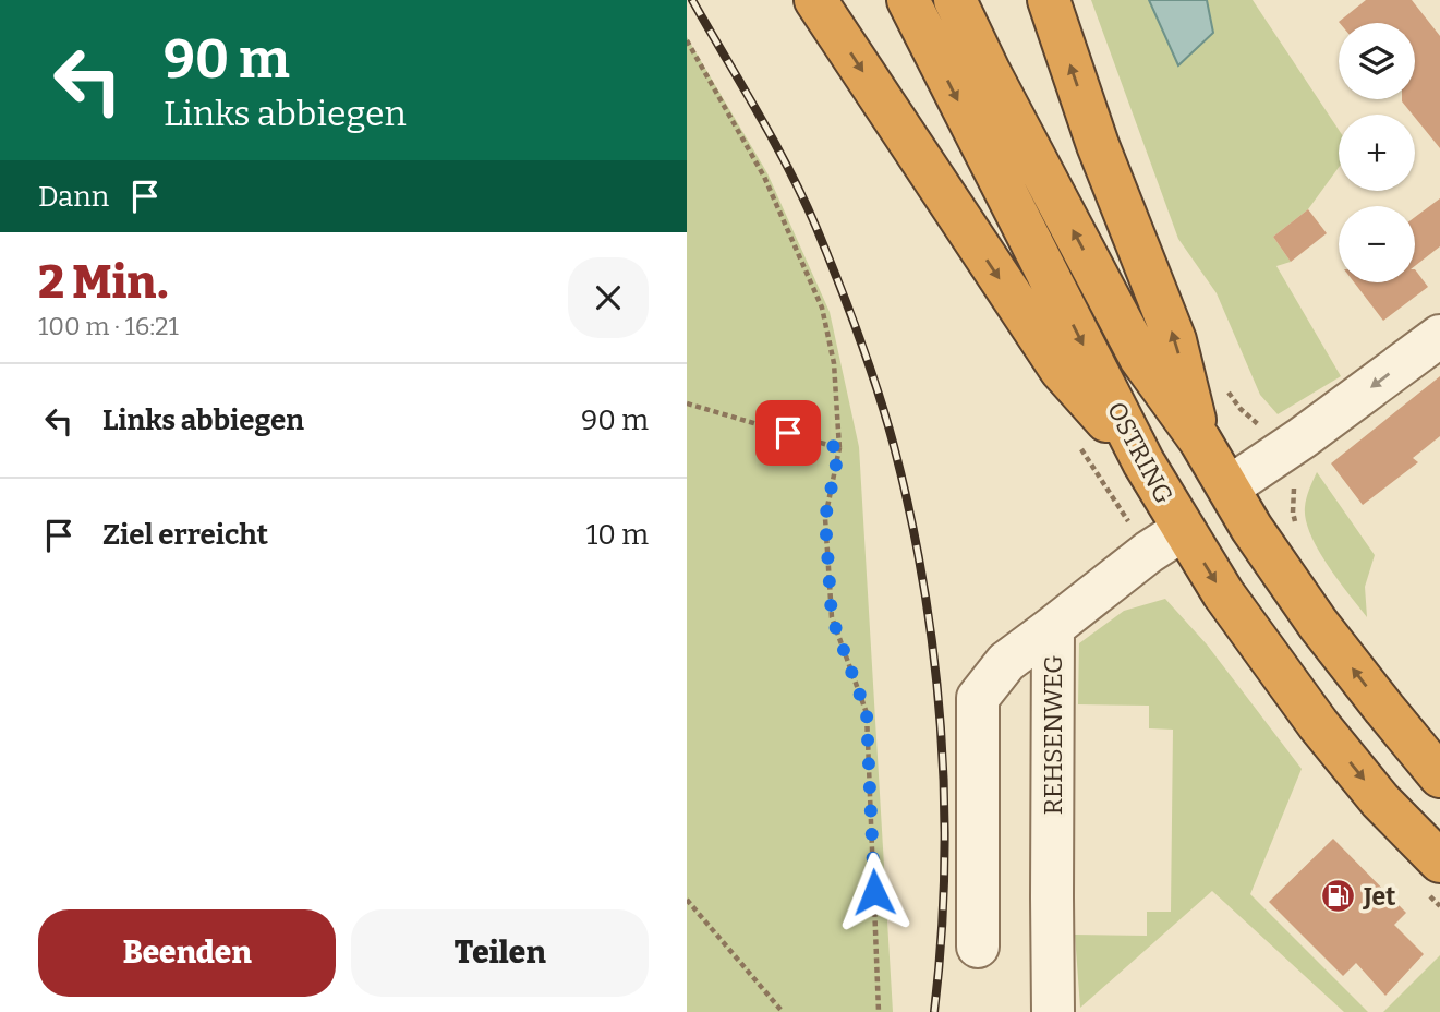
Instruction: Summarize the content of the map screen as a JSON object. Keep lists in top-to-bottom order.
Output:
{
  "streets": {
    "highway": ["OSTRING"],
    "street": ["REHSENWEG"]
  },
  "crossings": [
    ["OSTRING", "REHSENWEG"]
  ],
  "places": {
    "fuel station": ["Jet"]
  },
  "page": {
    "turn": ["90 m", "Links abbiegen"],
    "map_buttons": ["+", "−"],
    "then": "Dann",
    "heading": ["2 Min.", "100 m · 16:21"],
    "list": [
      {
        "name": "Links abbiegen",
        "value": "90 m"
      },
      {
        "name": "Ziel erreicht",
        "value": "10 m"
      }
    ],
    "buttons": ["Beenden", "Teilen"]
  }
}
